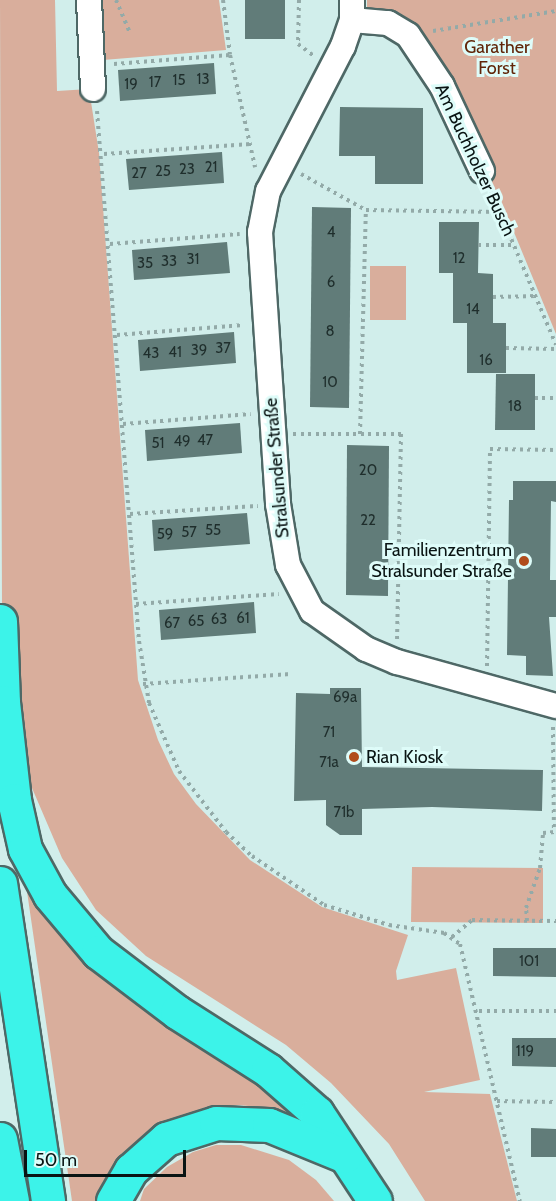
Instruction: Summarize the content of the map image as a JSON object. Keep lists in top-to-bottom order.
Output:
{
  "streets": {
    "street": ["Am Buchholzer Busch", "Stralsunder Straße"]
  },
  "parks": ["Garather Forst"],
  "places": ["Familienzentrum Stralsunder Straße", "Rian Kiosk"],
  "house_numbers": [
    "13",
    "15",
    "17",
    "19",
    "21",
    "23",
    "25",
    "27",
    "4",
    "12",
    "31",
    "33",
    "35",
    "6",
    "14",
    "8",
    "37",
    "39",
    "41",
    "43",
    "16",
    "10",
    "18",
    "47",
    "49",
    "51",
    "20",
    "22",
    "55",
    "57",
    "59",
    "61",
    "63",
    "65",
    "67",
    "69a",
    "71",
    "71a",
    "71b",
    "101",
    "119"
  ],
  "scale_bar": "50 m"
}
